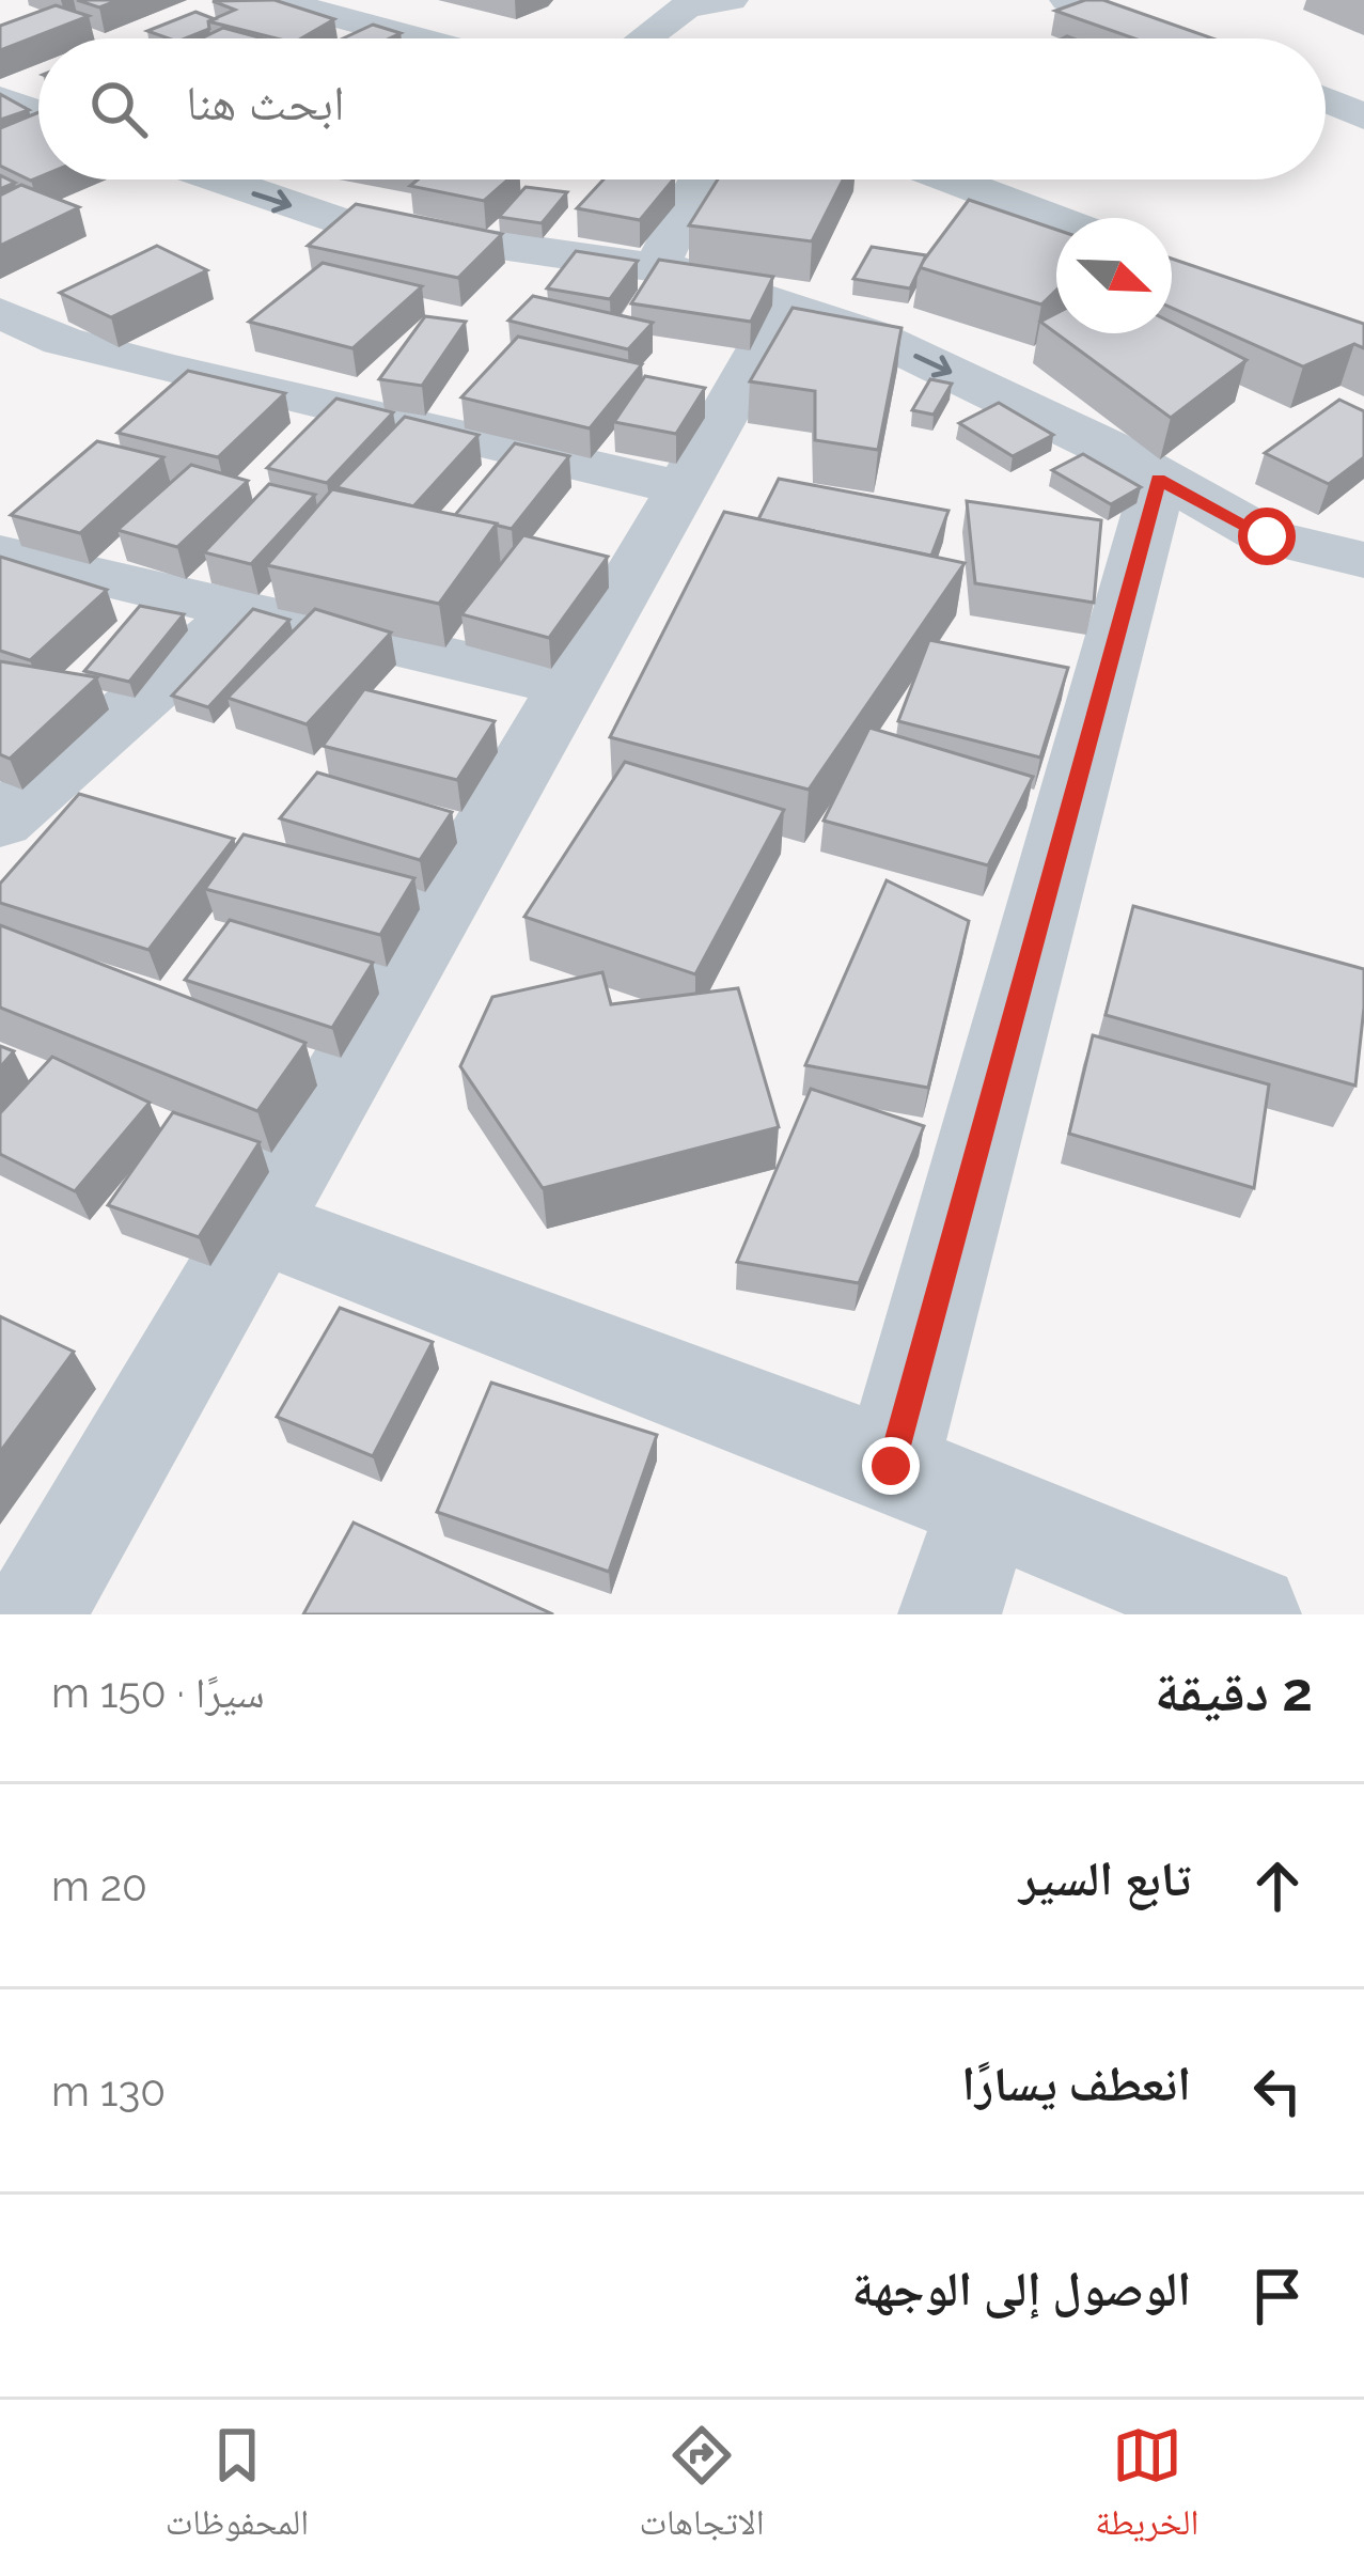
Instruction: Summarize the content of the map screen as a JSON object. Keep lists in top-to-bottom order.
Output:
{
  "north": "bottom right",
  "page": {
    "search": "ابحث هنا",
    "heading": ["2 دقيقة", "سيرًا · 150 m"],
    "list": [
      ["تابع السير", "20 m"],
      ["انعطف يسارًا", "130 m"],
      "الوصول إلى الوجهة"
    ],
    "nav": ["الخريطة", "الاتجاهات", "المحفوظات"]
  }
}
